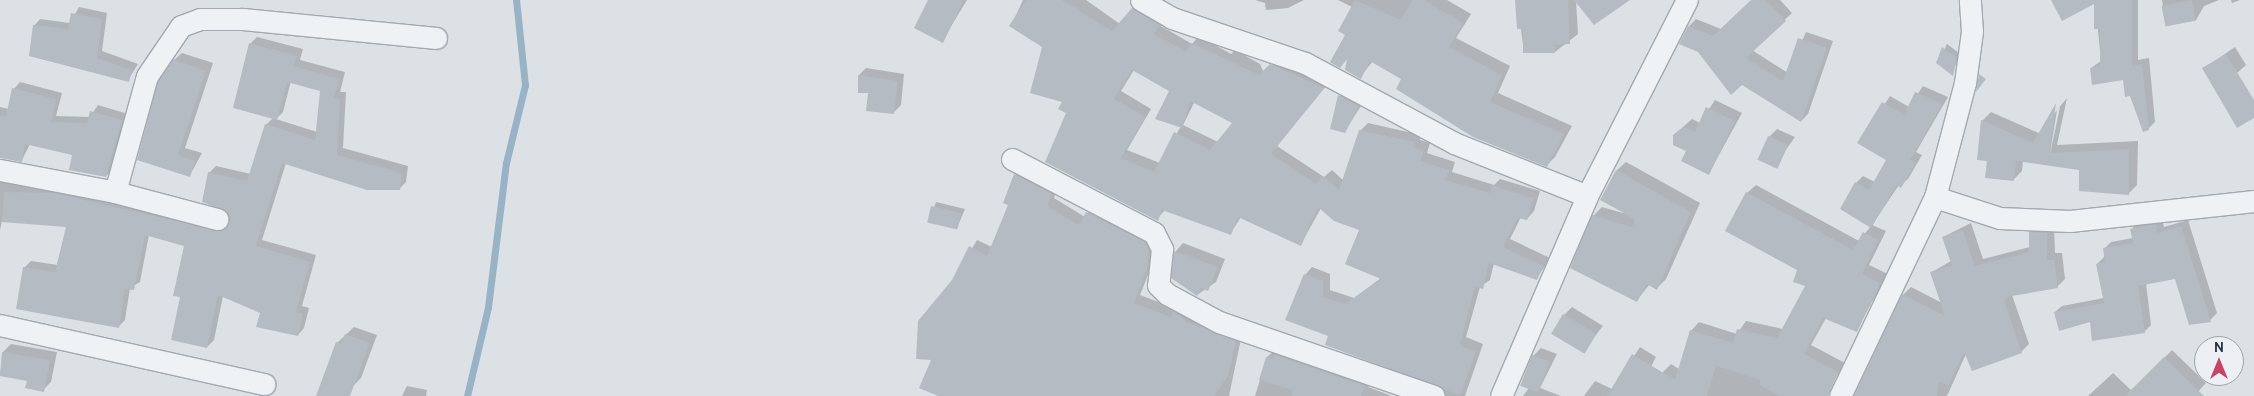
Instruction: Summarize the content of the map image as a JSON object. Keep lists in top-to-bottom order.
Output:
{
  "north": "top"
}
